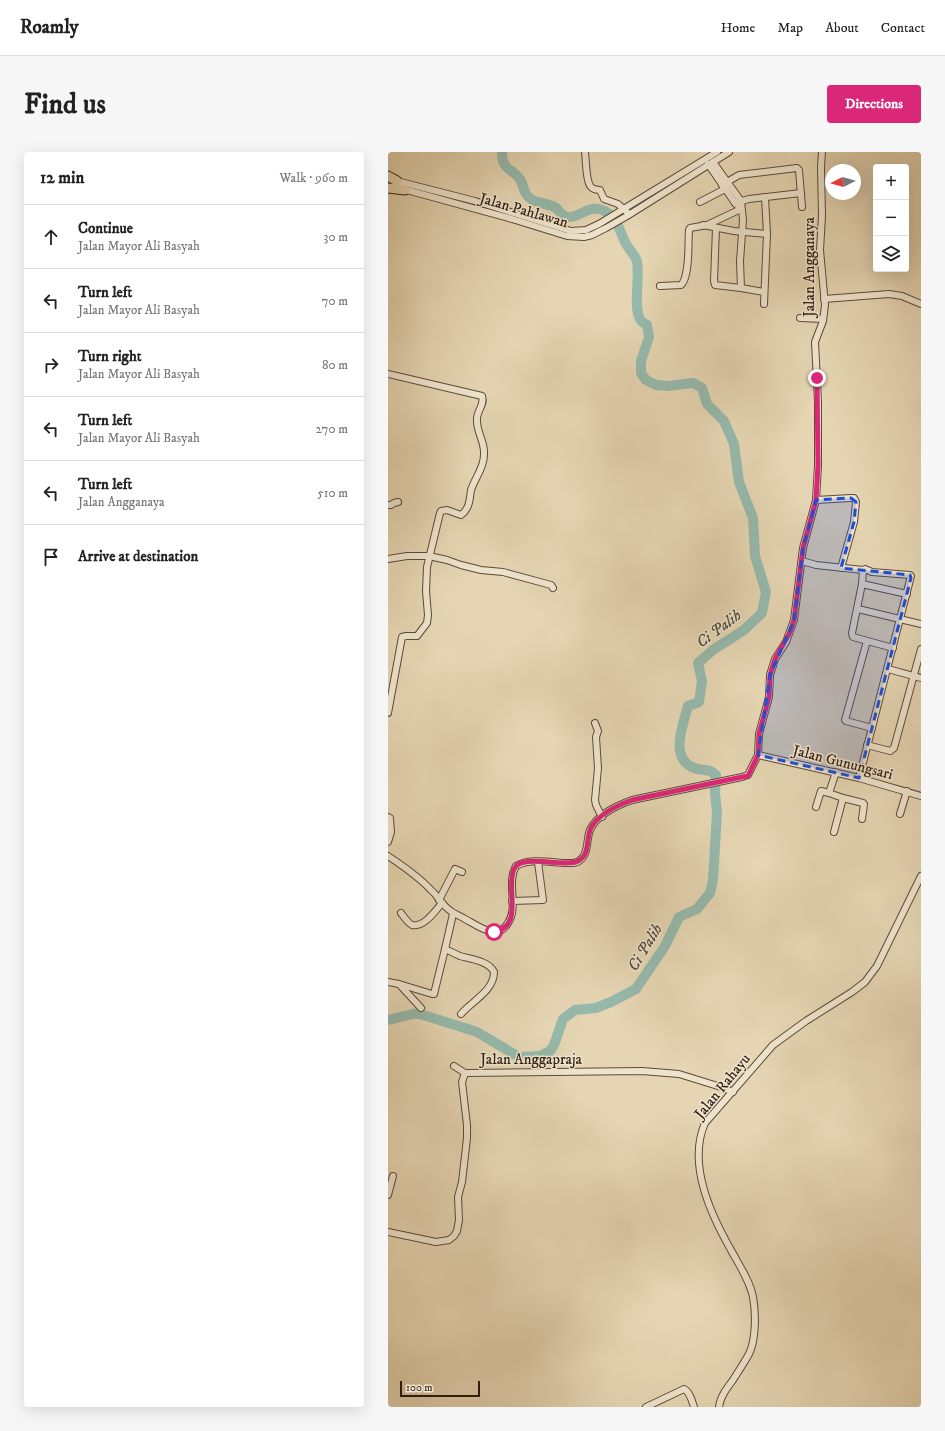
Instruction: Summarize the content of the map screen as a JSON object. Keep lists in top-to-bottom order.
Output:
{
  "streets": {
    "street": [
      "Jalan Pahlawan",
      "Jalan Angganaya",
      "Jalan Gunungsari",
      "Jalan Anggapraja",
      "Jalan Rahayu"
    ]
  },
  "crossings": [
    ["Jalan Angganaya", "Jalan Gunungsari"],
    ["Jalan Anggapraja", "Jalan Rahayu"]
  ],
  "water": ["Ci Palih"],
  "scale_bar": "100 m",
  "north": "left",
  "page": {
    "header": "Roamly",
    "nav": [
      "Home",
      "Map",
      "About",
      "Contact"
    ],
    "buttons": "Directions",
    "title": "Find us",
    "heading": ["12 min", "Walk · 960 m"],
    "map_buttons": ["+", "−"],
    "list": [
      ["Continue", "Jalan Mayor Ali Basyah", "30 m"],
      ["Turn left", "Jalan Mayor Ali Basyah", "70 m"],
      ["Turn right", "Jalan Mayor Ali Basyah", "80 m"],
      ["Turn left", "Jalan Mayor Ali Basyah", "270 m"],
      ["Turn left", "Jalan Angganaya", "510 m"],
      "Arrive at destination"
    ],
    "scale": "100 m"
  }
}
